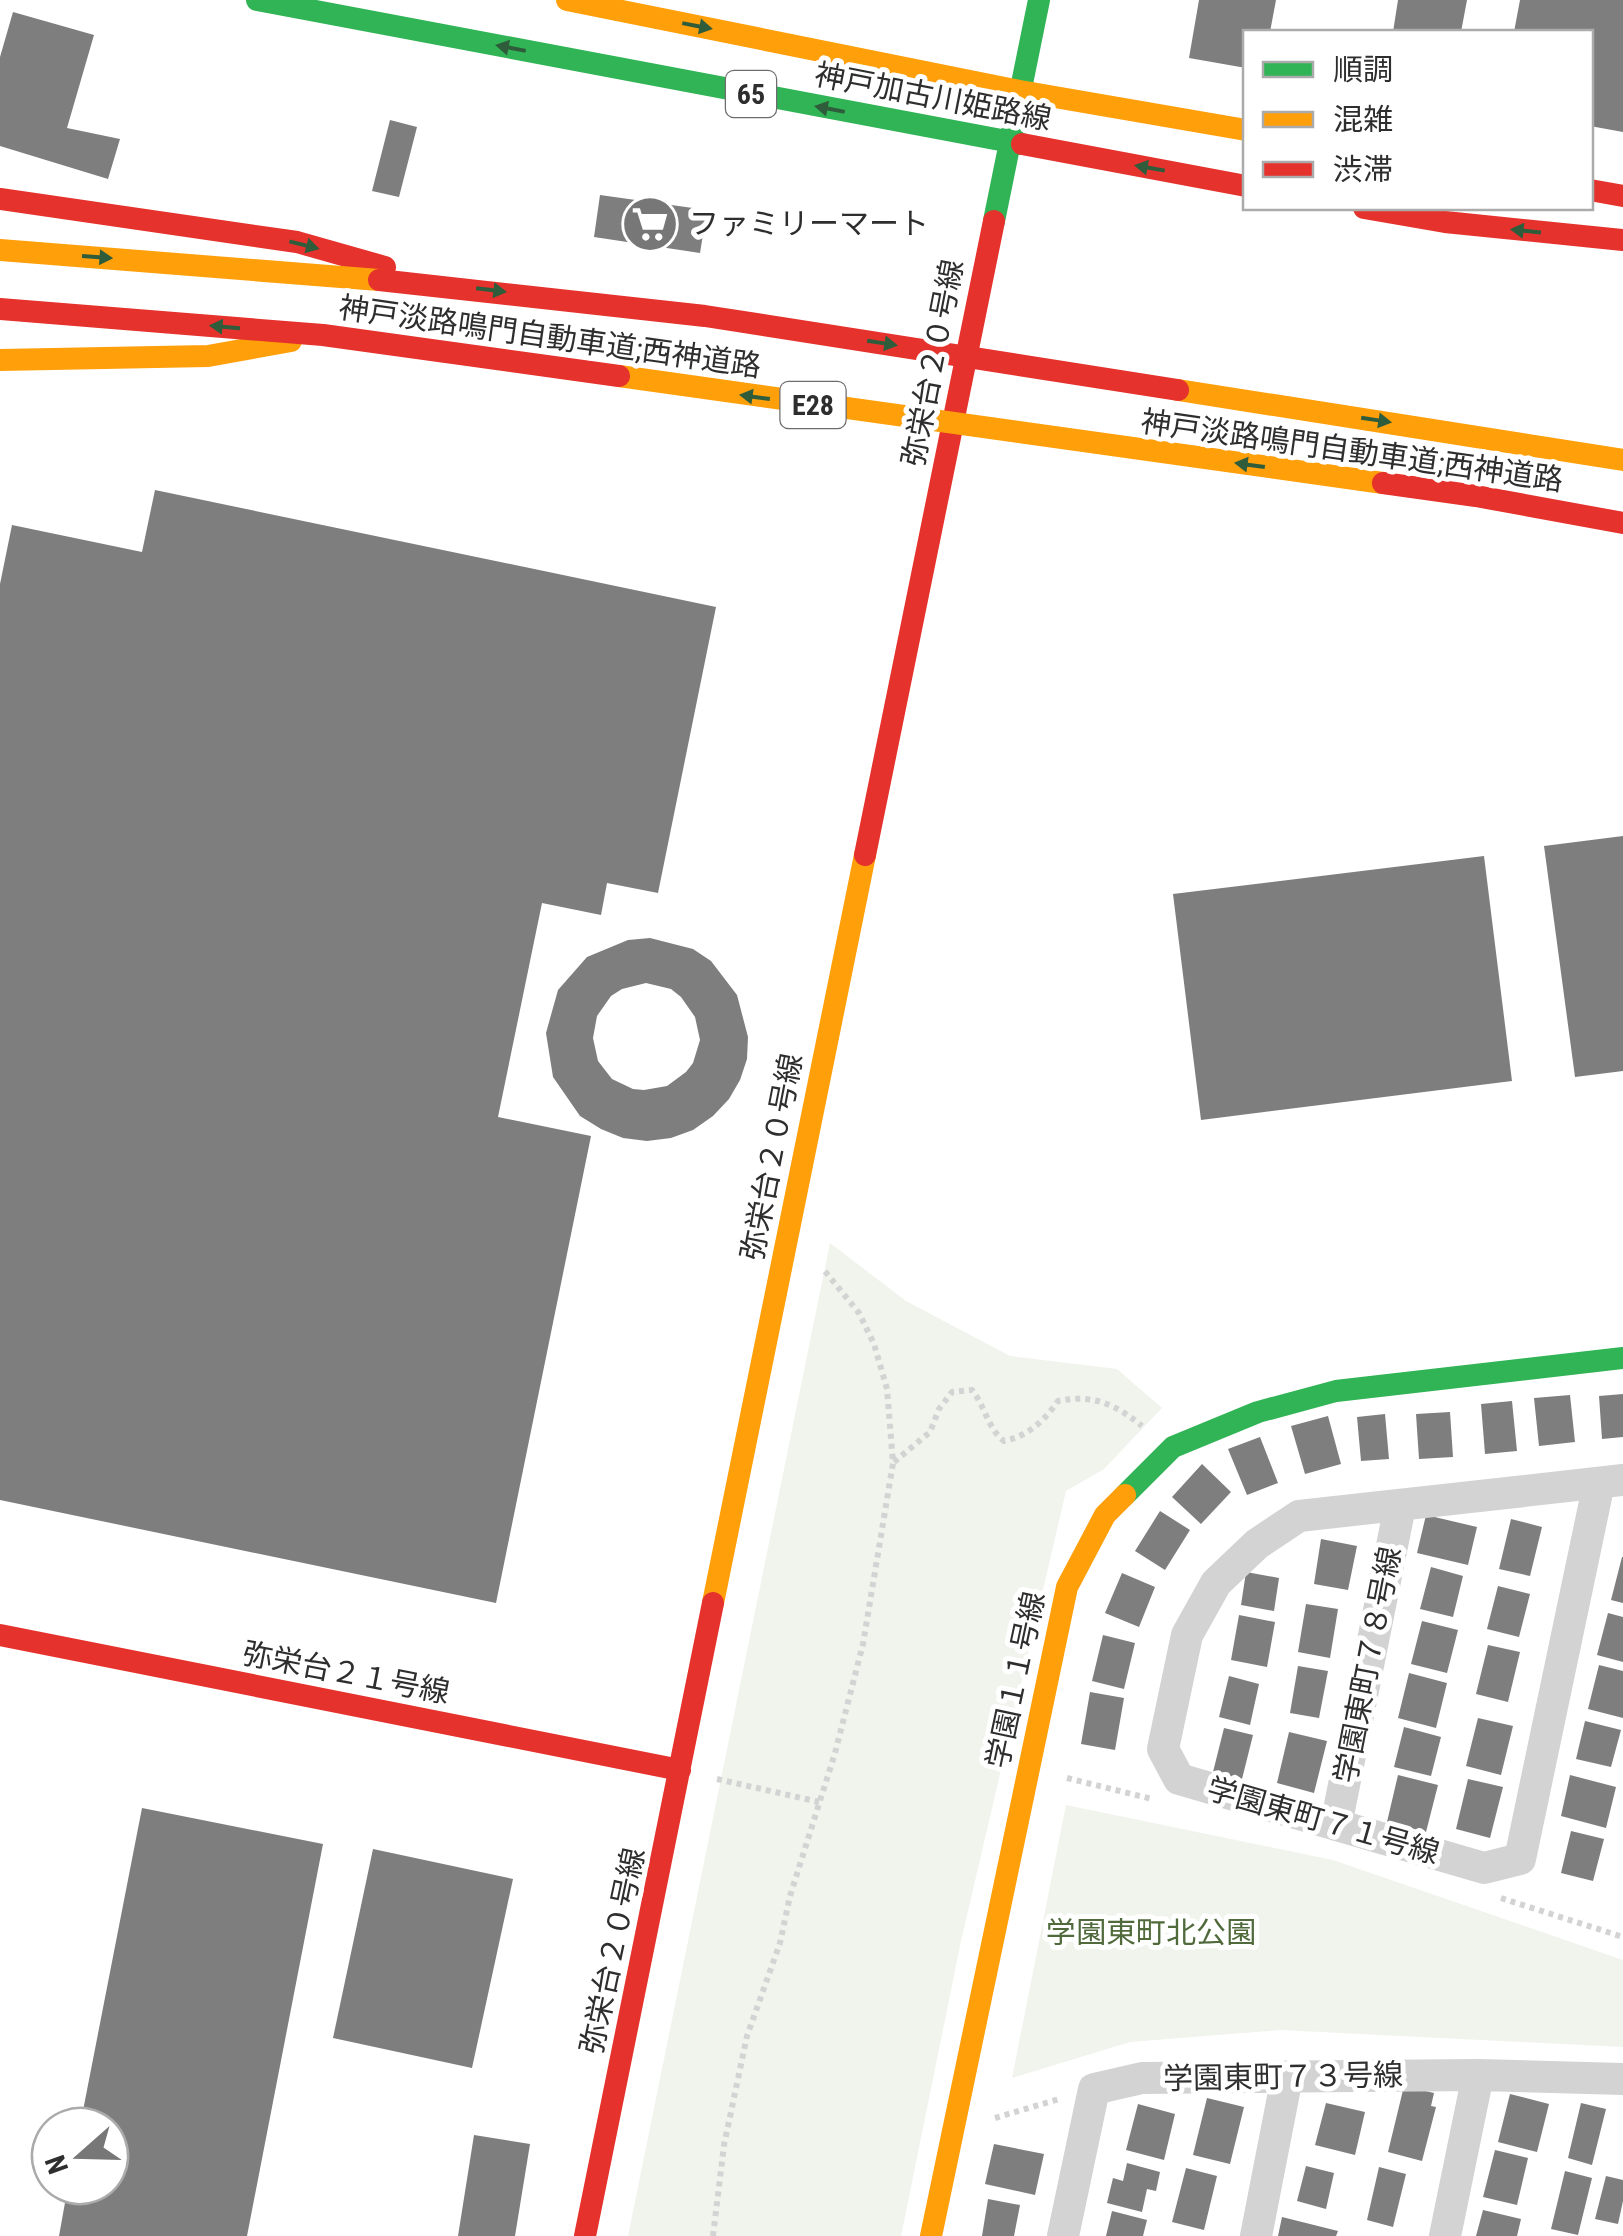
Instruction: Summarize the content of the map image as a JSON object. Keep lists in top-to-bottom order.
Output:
{
  "streets": {
    "main road": [
      "65",
      "神戸加古川姫路線",
      "神戸淡路鳴門自動車道;西神道路",
      "弥栄台２０号線",
      "E28",
      "弥栄台２１号線",
      "学園１１号線"
    ],
    "street": ["学園東町７８号線", "学園東町７１号線", "学園東町７３号線"]
  },
  "crossings": [
    ["神戸加古川姫路線", "弥栄台２０号線"],
    ["弥栄台２０号線", "弥栄台２１号線"],
    ["学園東町７８号線", "学園東町７１号線"]
  ],
  "parks": ["学園東町北公園"],
  "places": {
    "supermarket": ["ファミリーマート"]
  },
  "legend": ["順調", "混雑", "渋滞"],
  "north": "left"
}
